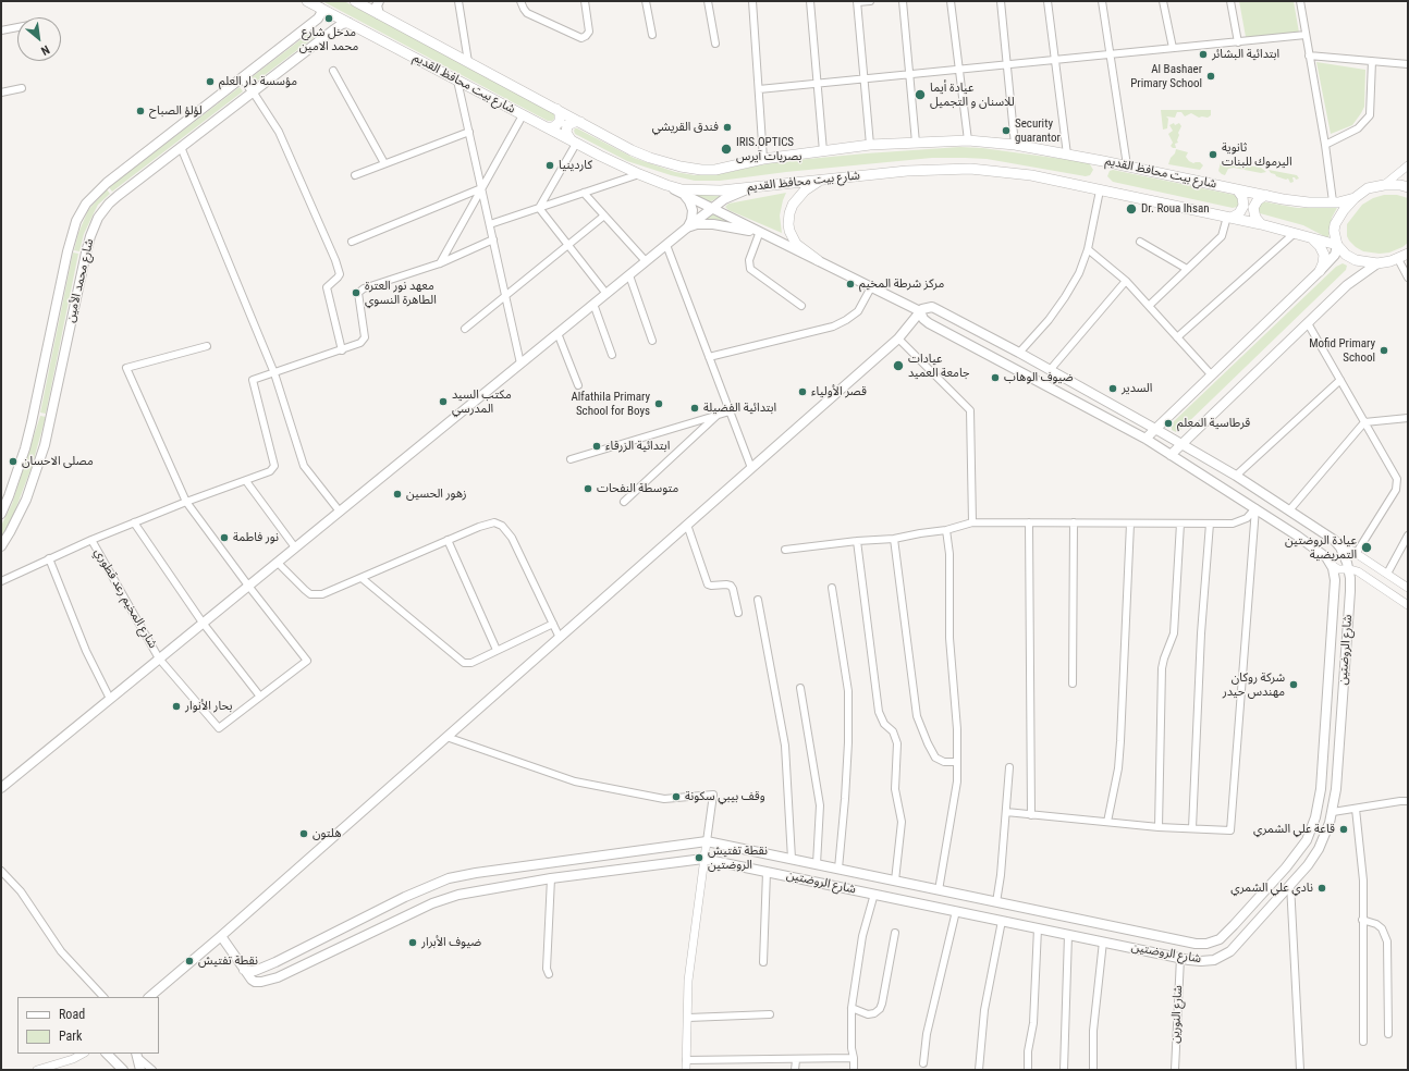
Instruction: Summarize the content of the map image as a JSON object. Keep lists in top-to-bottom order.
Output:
{
  "streets": {
    "main road": ["شارع بيت محافظ القديم", "شارع محمد الأمين", "شارع الروضتين"],
    "street": ["شارع المخيم رعد قطوري", "شارع النورين"]
  },
  "crossings": [
    ["شارع بيت محافظ القديم", "شارع محمد الأمين"],
    ["شارع الروضتين", "شارع النورين"]
  ],
  "places": [
    "مدخل شارع محمد الامين",
    "ابتدائية البشائر",
    "Al Bashaer Primary School",
    "مؤسسة دار العلم",
    "عيادة أيما للاسنان و التجميل",
    "لؤلؤ الصباح",
    "فندق القريشي",
    "Security guarantor",
    "IRIS.OPTICS بصريات آيرس",
    "ثانوية اليرموك للبنات",
    "كاردينيا",
    "Dr. Roua Ihsan",
    "مركز شرطة المخيم",
    "معهد نور العترة الطاهرة النسوي",
    "Mofid Primary School",
    "عيادات جامعة العميد",
    "ضيوف الوهاب",
    "السدير",
    "قصر الأولياء",
    "مكتب السيد المدرسي",
    "Alfathila Primary School for Boys",
    "ابتدائية الفضيلة",
    "قرطاسية المعلم",
    "ابتدائية الزرقاء",
    "مصلى الاحسان",
    "متوسطة النفحات",
    "زهور الحسين",
    "نور فاطمة",
    "عيادة الروضتين التمريضية",
    "شركة روكان مهندس حيدر",
    "بحار الأنوار",
    "وقف بيبي سكونة",
    "قاعة علي الشمري",
    "هلتون",
    "نقطة تفتيش الروضتين",
    "نادي علي الشمري",
    "ضيوف الأبرار",
    "نقطة تفتيش"
  ],
  "legend": ["Road", "Park"],
  "north": "bottom right"
}
